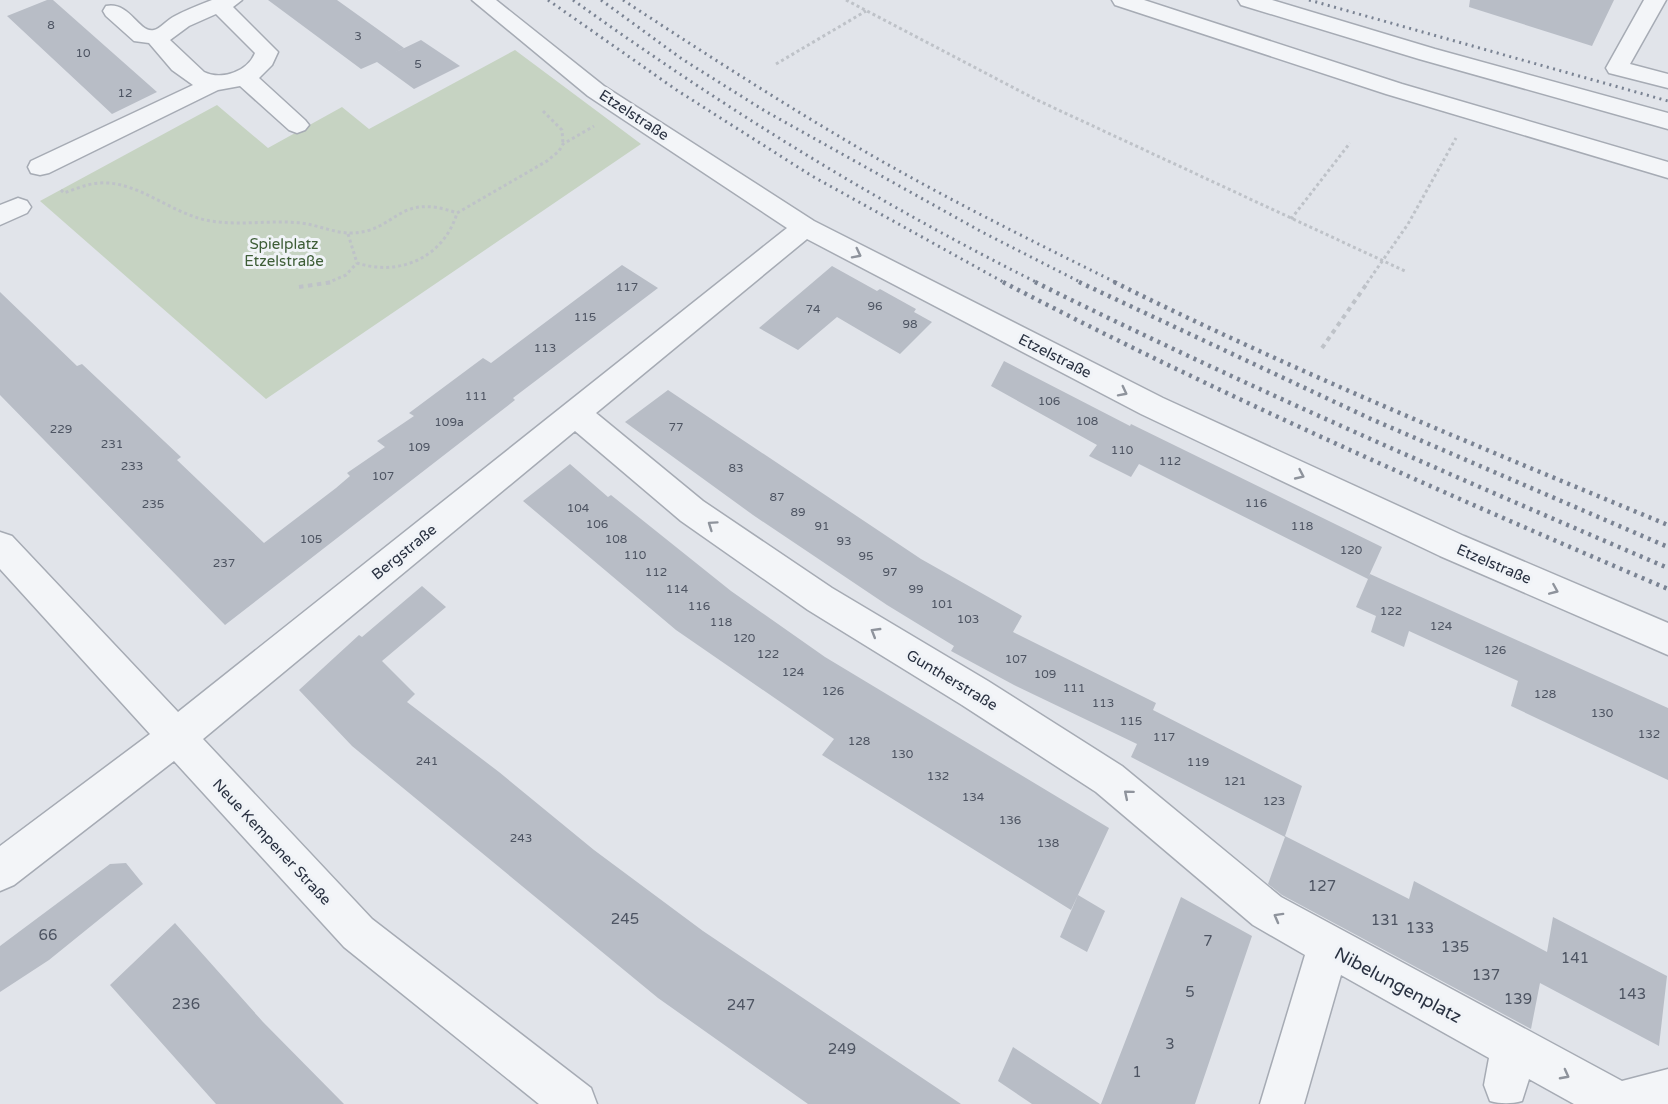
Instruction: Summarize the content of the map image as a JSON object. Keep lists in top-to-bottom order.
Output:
{
  "streets": {
    "street": [
      "Etzelstraße",
      "Bergstraße",
      "Guntherstraße",
      "Neue Kempener Straße",
      "Nibelungenplatz"
    ]
  },
  "crossings": [
    ["Etzelstraße", "Bergstraße"],
    ["Bergstraße", "Guntherstraße"],
    ["Bergstraße", "Neue Kempener Straße"],
    ["Guntherstraße", "Nibelungenplatz"]
  ],
  "one_way": ["Etzelstraße", "Guntherstraße", "Nibelungenplatz"],
  "parks": ["Spielplatz Etzelstraße"],
  "house_numbers": [
    "8",
    "3",
    "10",
    "5",
    "12",
    "117",
    "96",
    "74",
    "115",
    "98",
    "113",
    "111",
    "106",
    "108",
    "109a",
    "77",
    "229",
    "231",
    "109",
    "110",
    "112",
    "233",
    "83",
    "107",
    "87",
    "116",
    "235",
    "104",
    "89",
    "106",
    "91",
    "118",
    "105",
    "108",
    "93",
    "120",
    "110",
    "95",
    "237",
    "112",
    "97",
    "114",
    "99",
    "101",
    "116",
    "122",
    "103",
    "118",
    "124",
    "120",
    "126",
    "122",
    "107",
    "124",
    "109",
    "111",
    "126",
    "128",
    "113",
    "130",
    "115",
    "132",
    "117",
    "128",
    "130",
    "241",
    "119",
    "132",
    "121",
    "134",
    "123",
    "136",
    "243",
    "138",
    "127",
    "245",
    "131",
    "133",
    "66",
    "7",
    "135",
    "141",
    "137",
    "5",
    "143",
    "139",
    "236",
    "247",
    "3",
    "249",
    "1"
  ]
}
